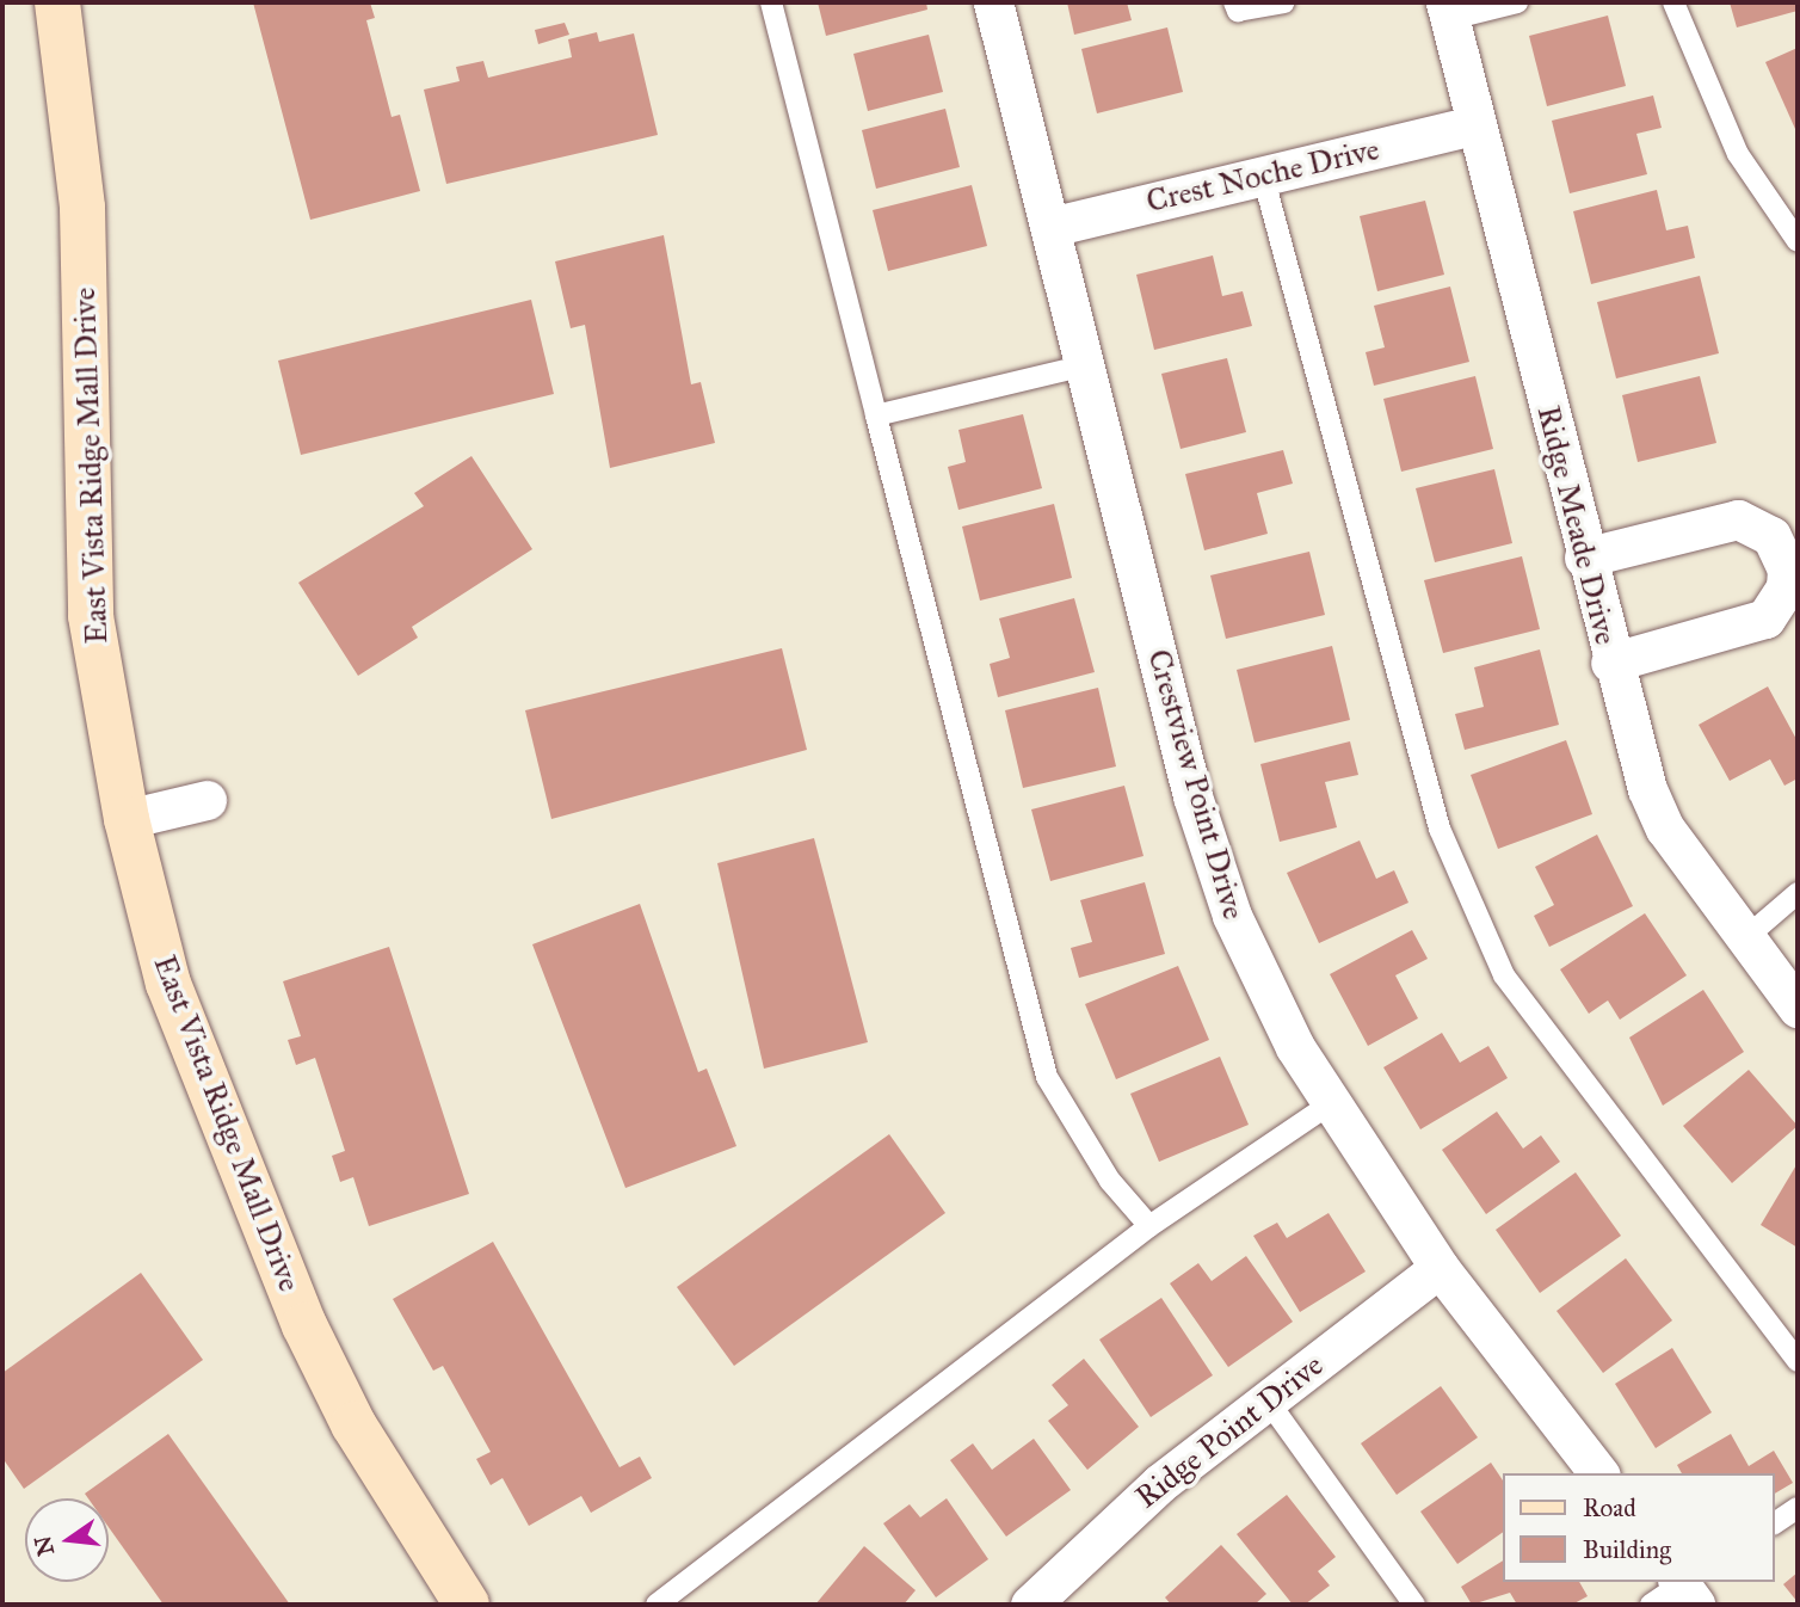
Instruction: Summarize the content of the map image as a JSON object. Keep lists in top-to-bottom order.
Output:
{
  "streets": {
    "main road": ["East Vista Ridge Mall Drive"],
    "street": [
      "Crest Noche Drive",
      "Ridge Meade Drive",
      "Crestview Point Drive",
      "Ridge Point Drive"
    ]
  },
  "crossings": [
    ["Crest Noche Drive", "Ridge Meade Drive"],
    ["Crest Noche Drive", "Crestview Point Drive"],
    ["Crestview Point Drive", "Ridge Point Drive"]
  ],
  "legend": ["Road", "Building"],
  "north": "left"
}
